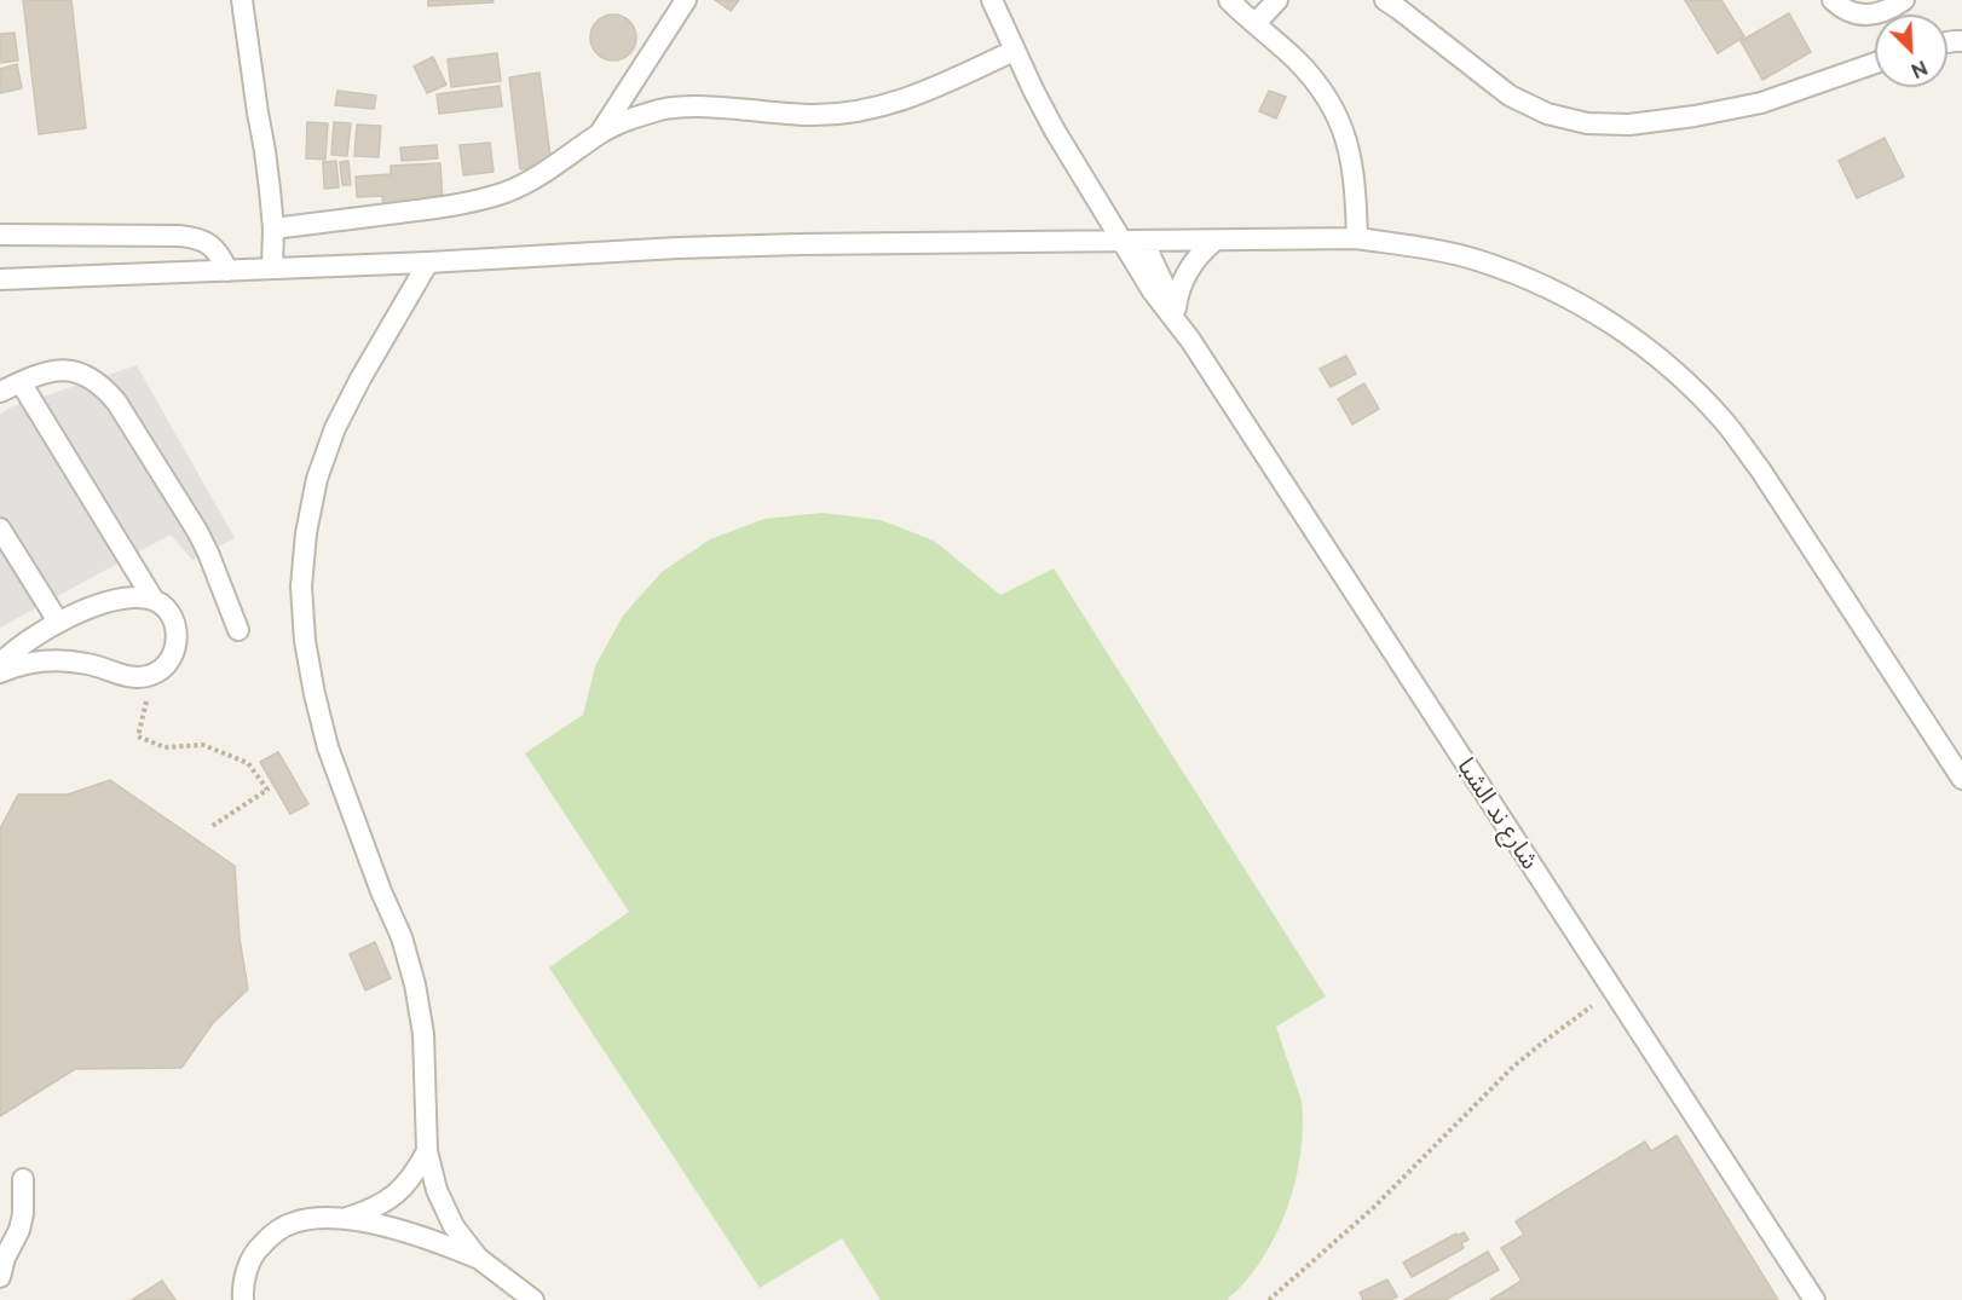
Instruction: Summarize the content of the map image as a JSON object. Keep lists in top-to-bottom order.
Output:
{
  "streets": {
    "lane": ["شارع ند الشبا"]
  },
  "north": "bottom right"
}
